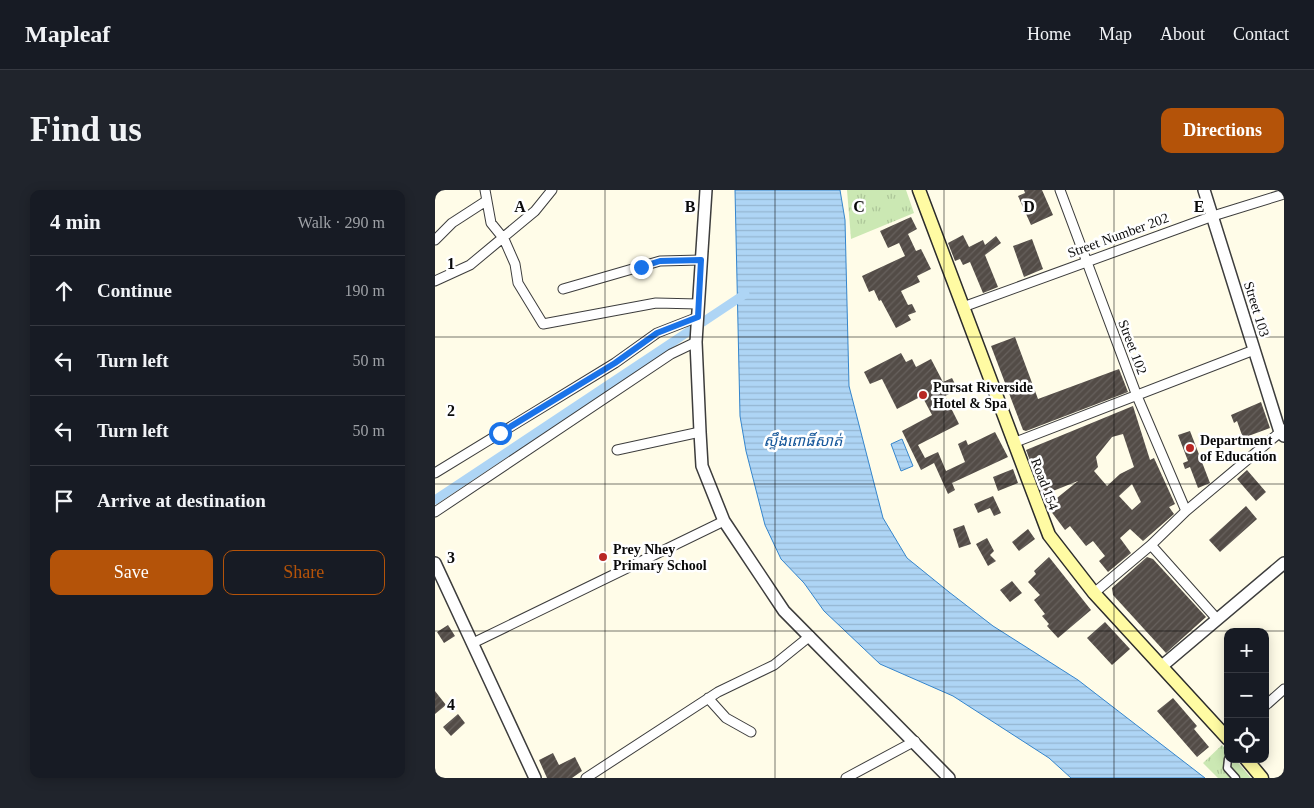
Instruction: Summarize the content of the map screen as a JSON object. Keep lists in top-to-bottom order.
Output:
{
  "streets": {
    "main road": ["Road 154"],
    "street": ["Street Number 202", "Street 103", "Street 102"]
  },
  "crossings": [
    ["Street Number 202", "Street 103"],
    ["Street Number 202", "Street 102"],
    ["Street Number 202", "Road 154"]
  ],
  "water": ["ស្ទឹងពោធិ៍សាត់"],
  "places": ["Pursat Riverside Hotel & Spa", "Department of Education", "Prey Nhey Primary School"],
  "page": {
    "header": "Mapleaf",
    "nav": [
      "Home",
      "Map",
      "About",
      "Contact"
    ],
    "buttons": [
      "Directions",
      ["Save", "Share"]
    ],
    "title": "Find us",
    "heading": ["4 min", "Walk · 290 m"],
    "list": [
      ["Continue", "190 m"],
      ["Turn left", "50 m"],
      ["Turn left", "50 m"],
      "Arrive at destination"
    ],
    "map_buttons": ["+", "−"]
  },
  "grid": {
    "columns": [
      "A",
      "B",
      "C",
      "D",
      "E"
    ],
    "rows": [
      "1",
      "2",
      "3",
      "4"
    ]
  }
}
